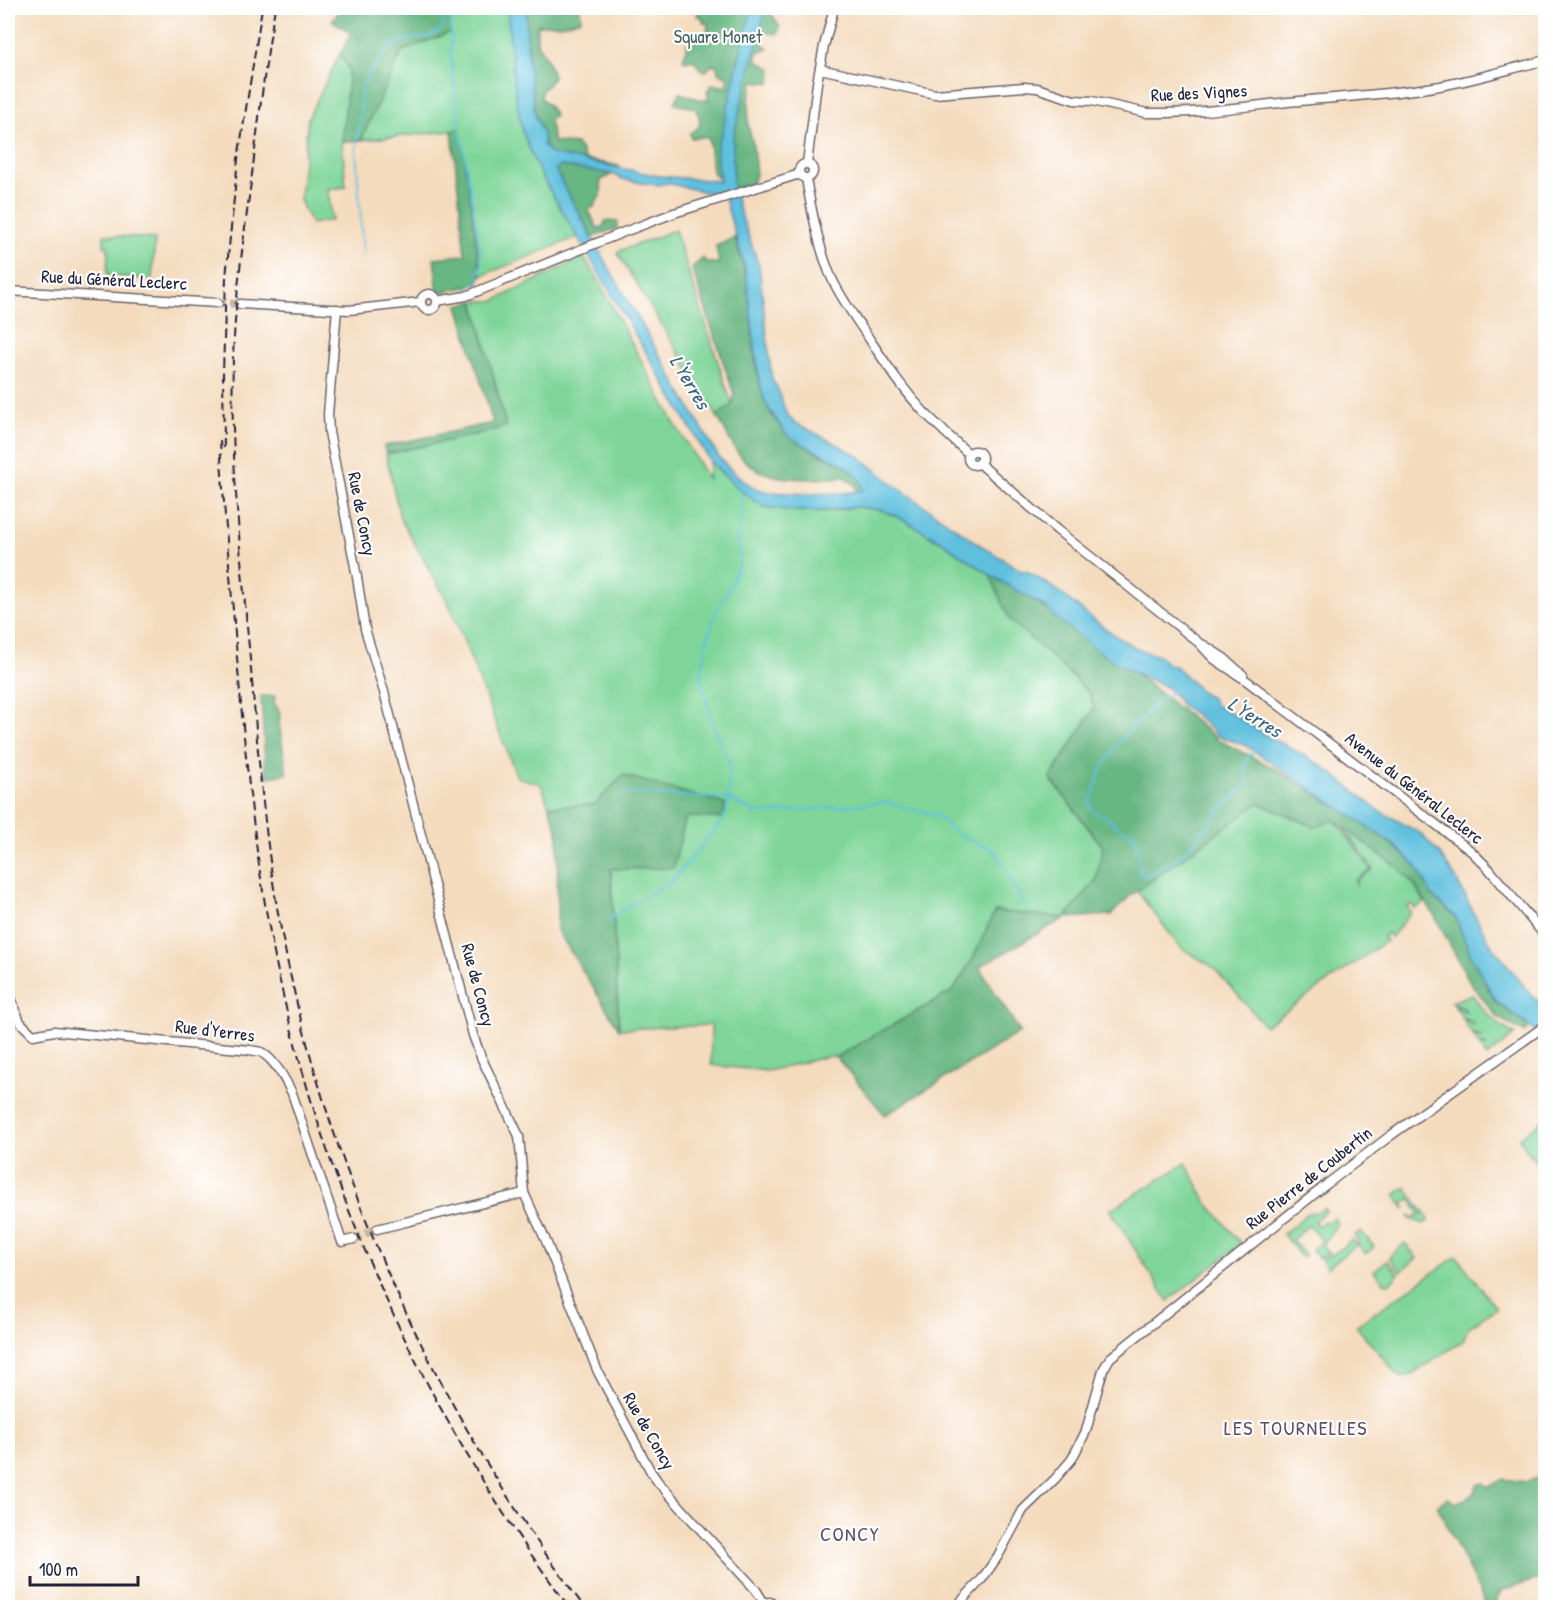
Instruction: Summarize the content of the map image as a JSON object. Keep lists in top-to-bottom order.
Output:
{
  "streets": {
    "street": [
      "Rue des Vignes",
      "Rue du Général Leclerc",
      "Rue de Concy",
      "Avenue du Général Leclerc",
      "Rue d'Yerres",
      "Rue Pierre de Coubertin"
    ]
  },
  "crossings": [
    ["Rue des Vignes", "Avenue du Général Leclerc"]
  ],
  "districts": ["LES TOURNELLES", "CONCY"],
  "water": ["L'Yerres"],
  "parks": ["Square Monet"],
  "scale_bar": "100 m"
}
